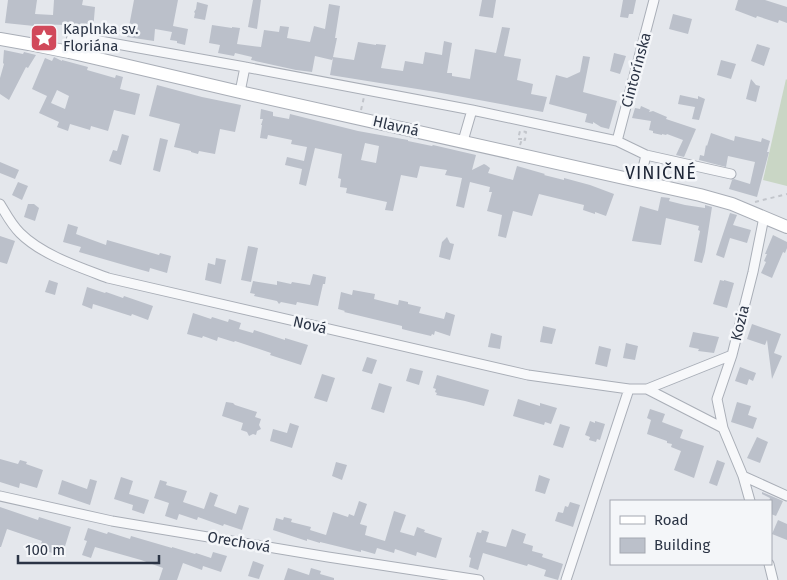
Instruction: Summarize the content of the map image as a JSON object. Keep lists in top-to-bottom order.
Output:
{
  "streets": {
    "main road": ["Hlavná"],
    "street": [
      "Cintorínska",
      "Kozia",
      "Nová",
      "Orechová"
    ]
  },
  "crossings": [
    ["Hlavná", "Kozia"],
    ["Kozia", "Nová"]
  ],
  "districts": ["VINIČNÉ"],
  "places": {
    "place": ["Kaplnka sv. Floriána"]
  },
  "legend": ["Road", "Building"],
  "scale_bar": "100 m"
}
